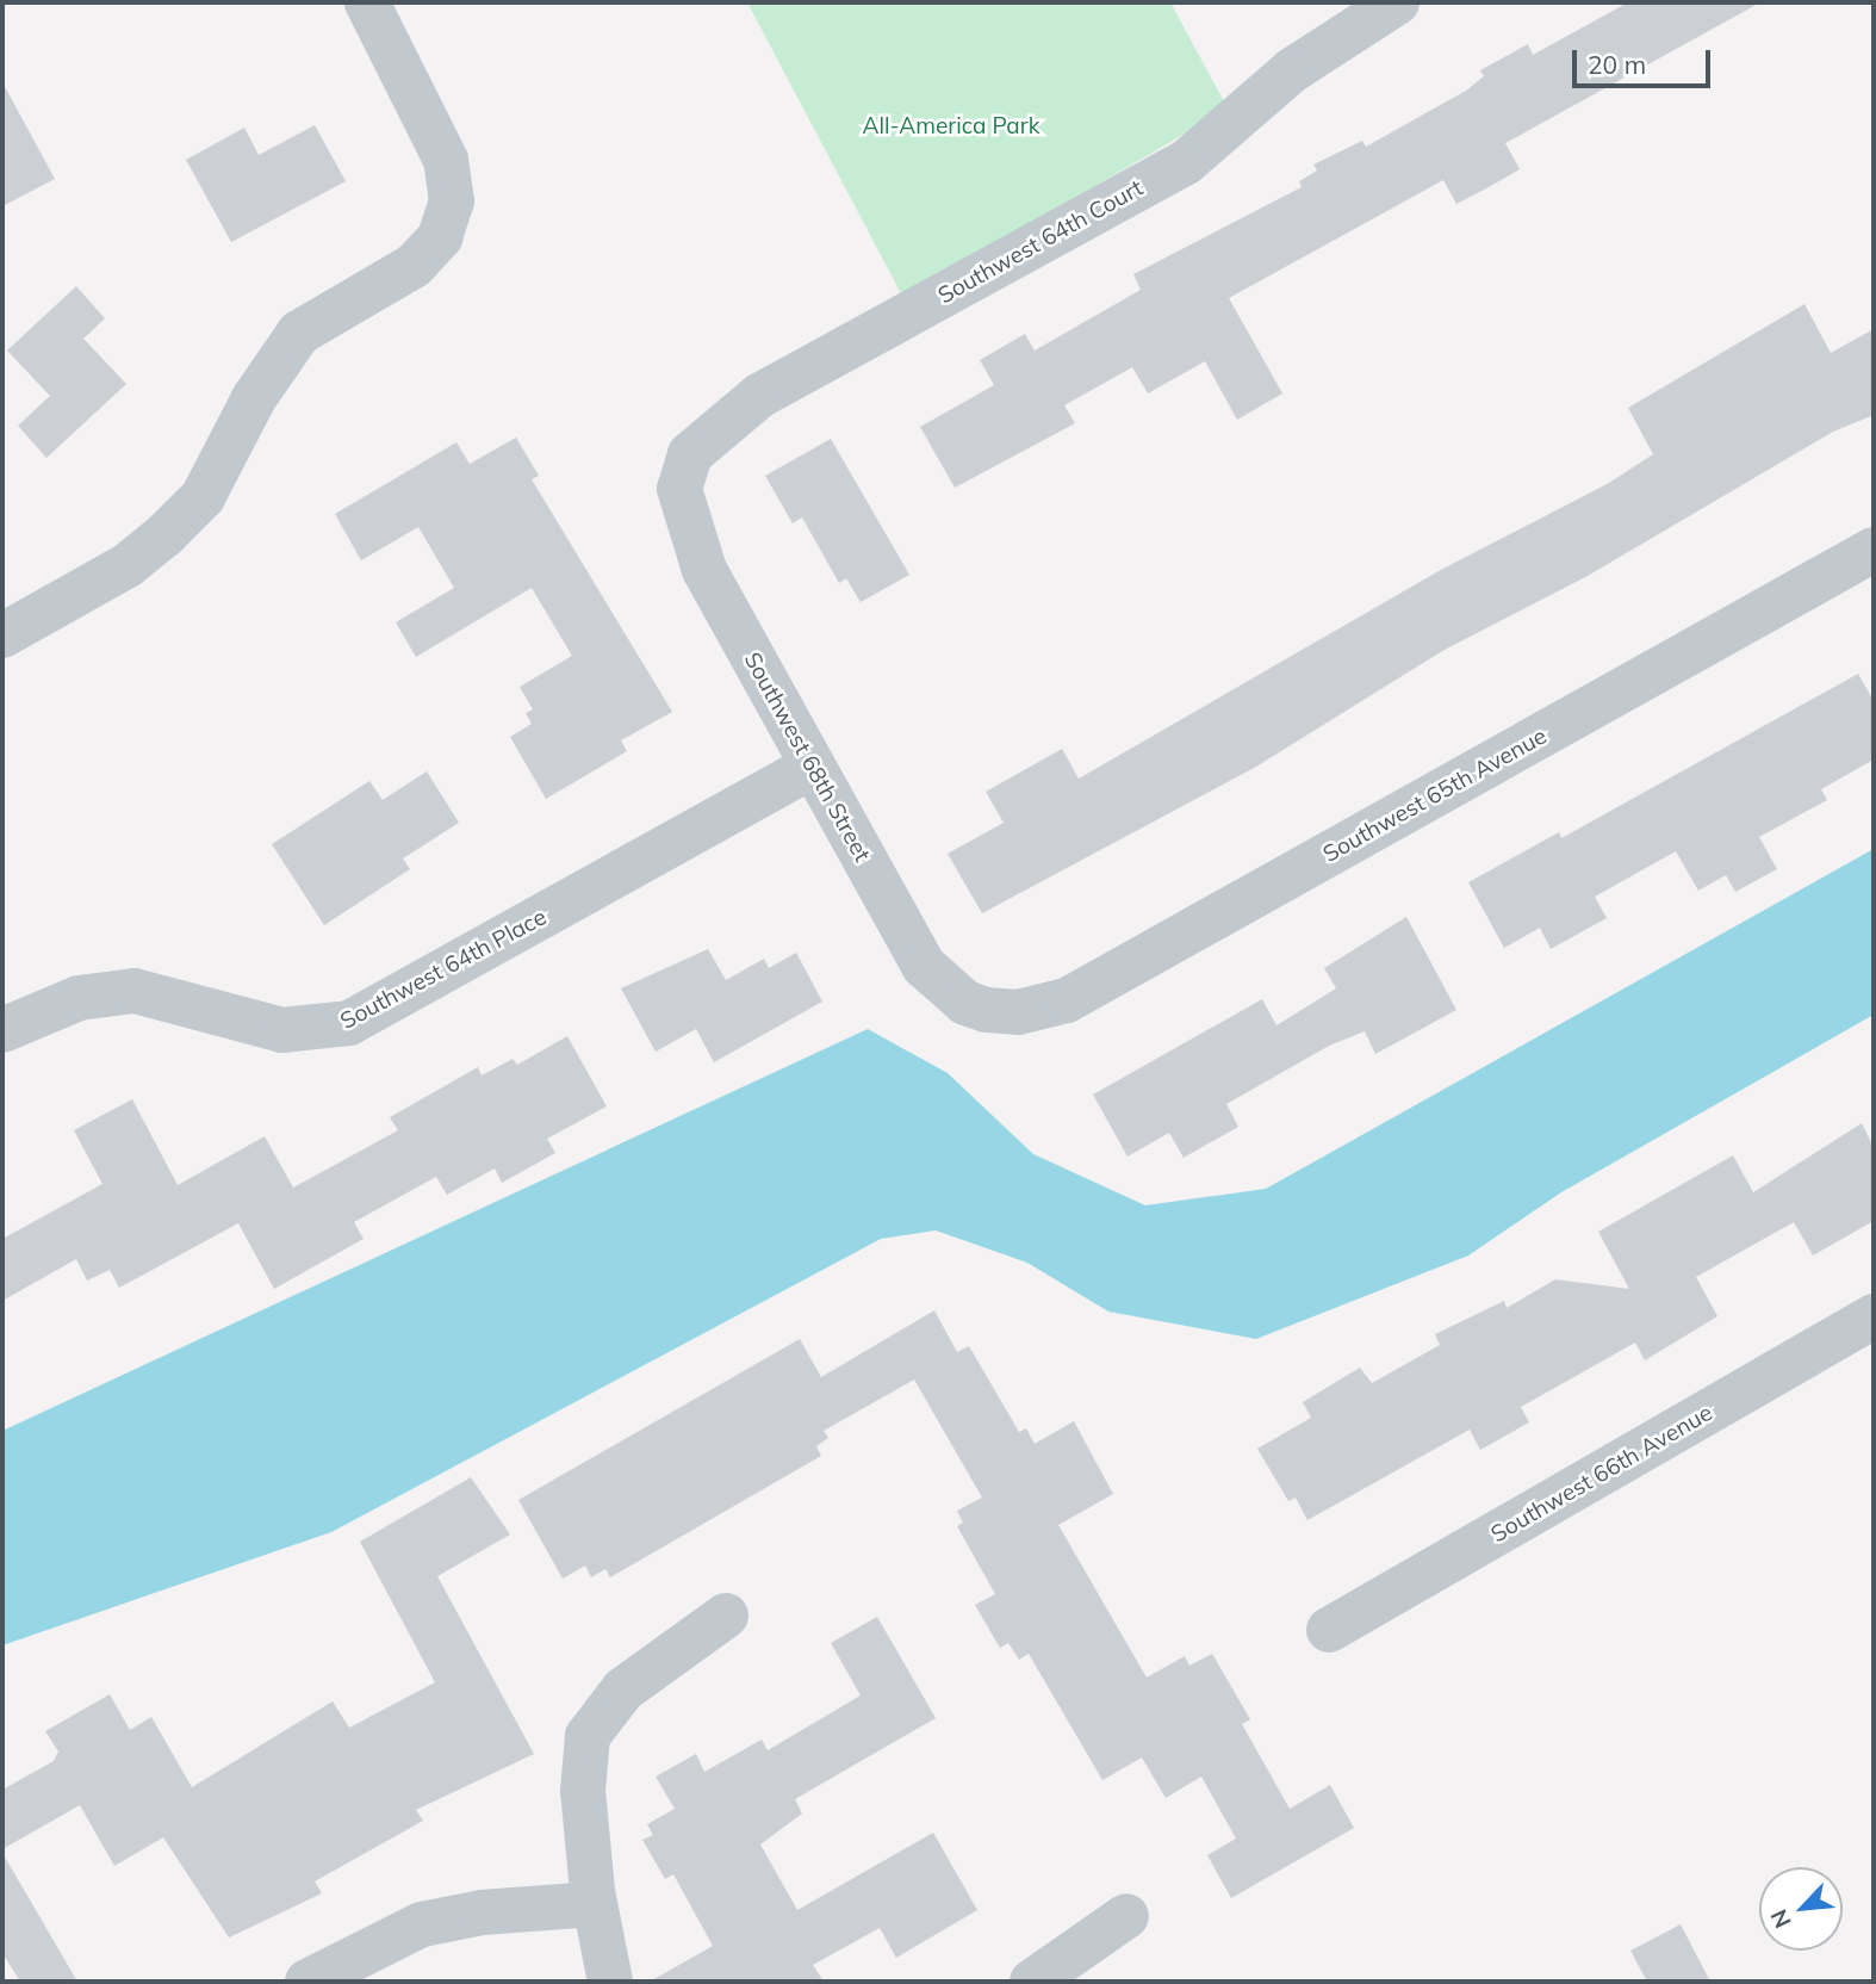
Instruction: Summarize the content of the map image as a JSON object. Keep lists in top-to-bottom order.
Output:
{
  "streets": {
    "street": [
      "Southwest 64th Court",
      "Southwest 68th Street",
      "Southwest 65th Avenue",
      "Southwest 64th Place",
      "Southwest 66th Avenue"
    ]
  },
  "crossings": [
    ["Southwest 64th Court", "Southwest 68th Street"],
    ["Southwest 68th Street", "Southwest 65th Avenue"],
    ["Southwest 68th Street", "Southwest 64th Place"]
  ],
  "parks": ["All-America Park"],
  "scale_bar": "20 m",
  "north": "bottom left"
}
